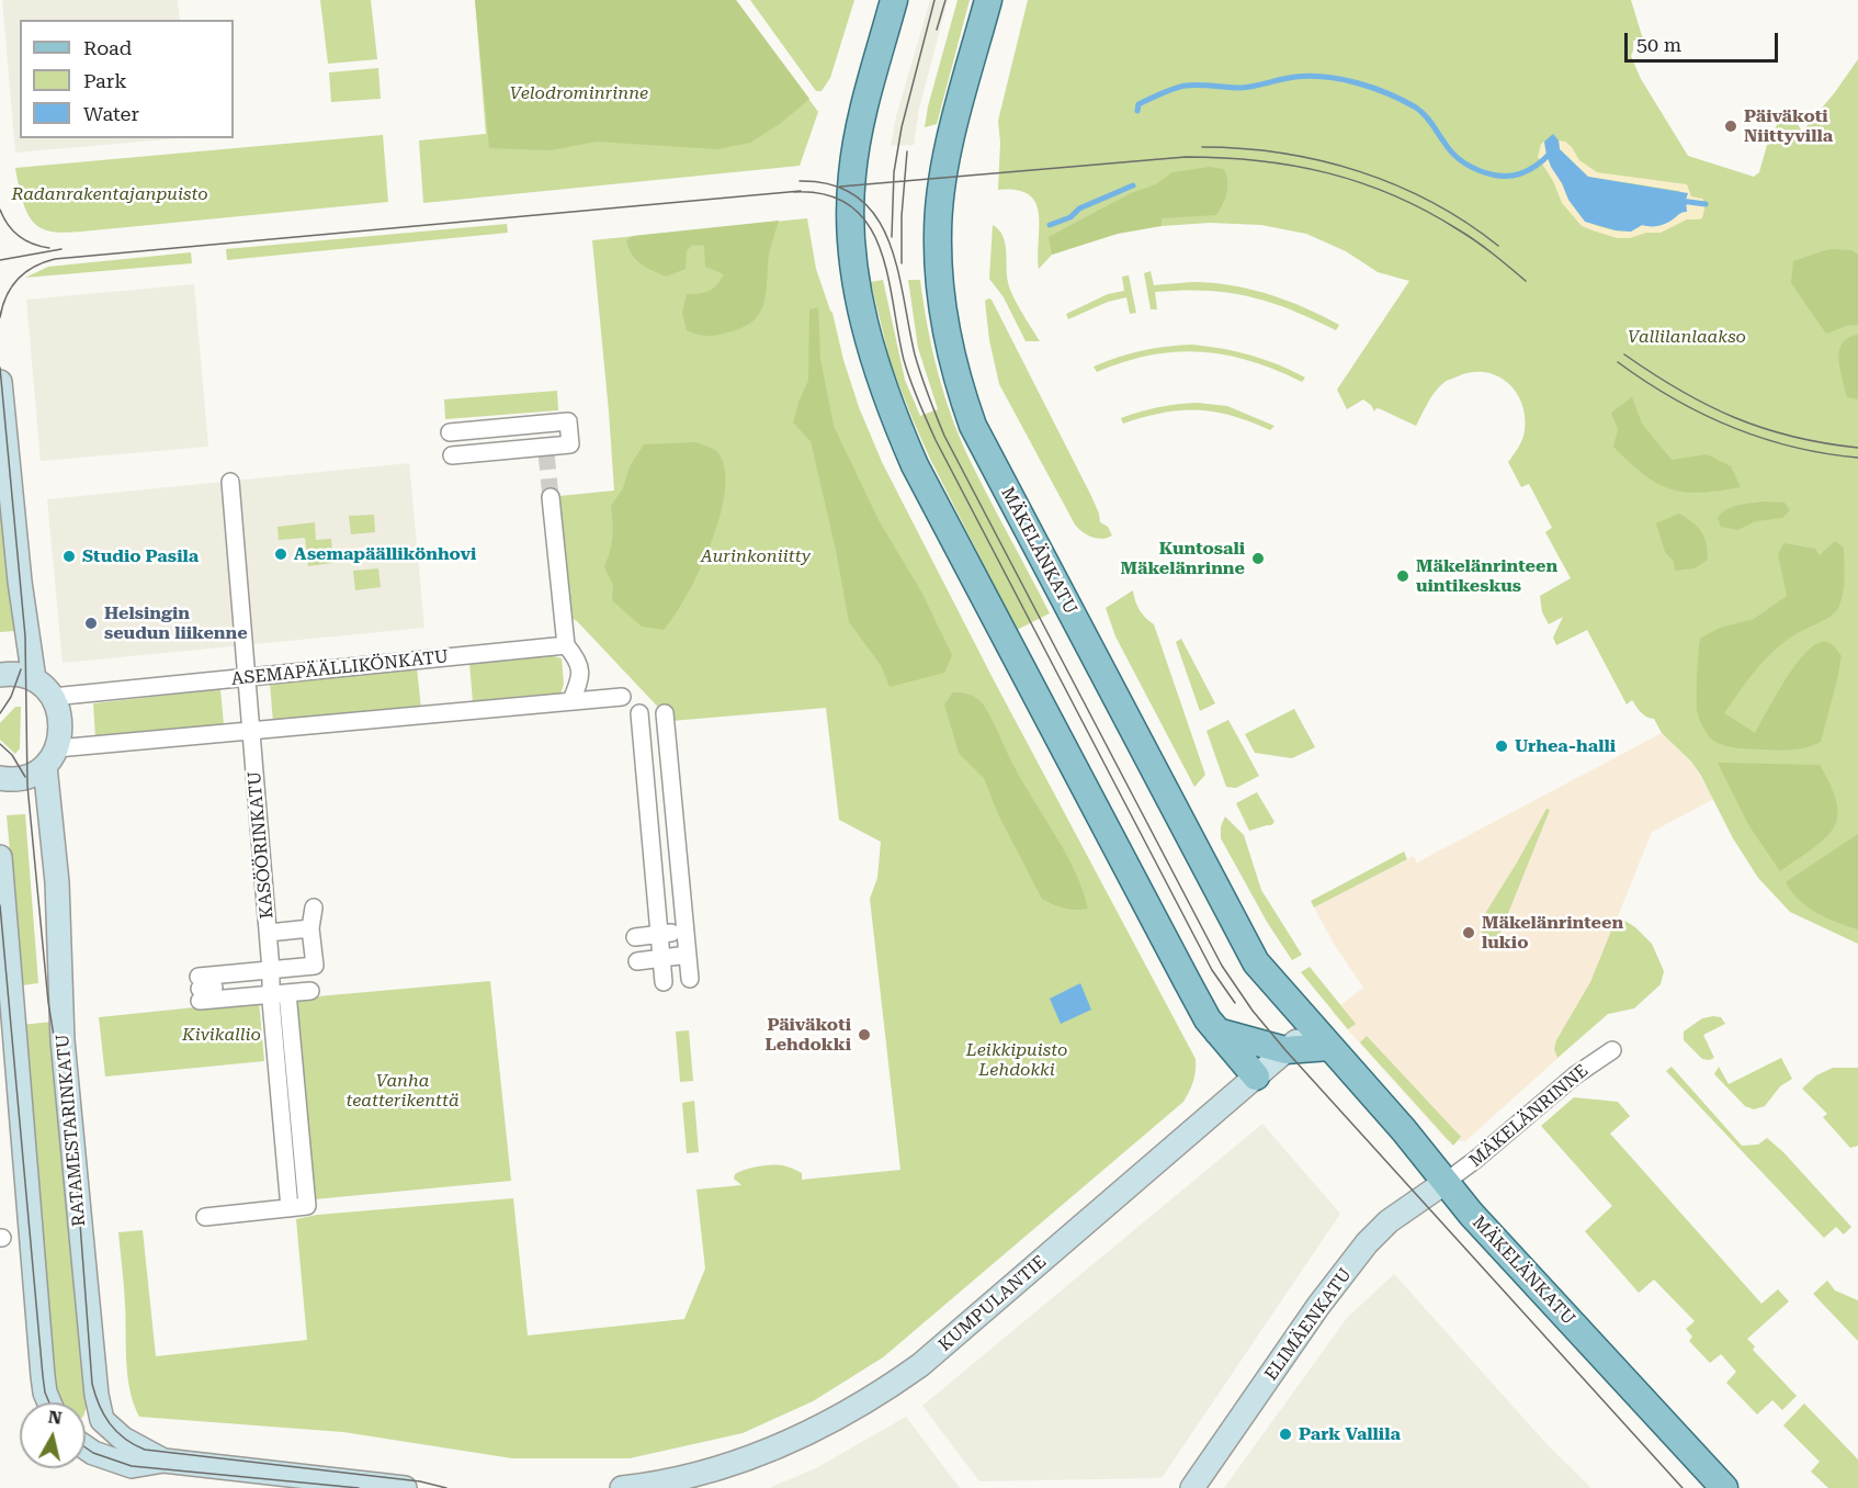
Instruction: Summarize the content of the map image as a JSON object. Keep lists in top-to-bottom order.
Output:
{
  "streets": {
    "main road": [
      "MÄKELÄNKATU",
      "RATAMESTARINKATU",
      "KUMPULANTIE",
      "ELIMÄENKATU"
    ],
    "street": ["ASEMAPÄÄLLIKÖNKATU", "KASÖÖRINKATU", "MÄKELÄNRINNE"]
  },
  "crossings": [
    ["MÄKELÄNKATU", "MÄKELÄNRINNE"],
    ["MÄKELÄNKATU", "ELIMÄENKATU"],
    ["ASEMAPÄÄLLIKÖNKATU", "KASÖÖRINKATU"],
    ["ASEMAPÄÄLLIKÖNKATU", "RATAMESTARINKATU"],
    ["MÄKELÄNRINNE", "ELIMÄENKATU"]
  ],
  "parks": [
    "Velodrominrinne",
    "Radanrakentajanpuisto",
    "Vallilanlaakso",
    "Aurinkoniitty",
    "Kivikallio",
    "Leikkipuisto Lehdokki",
    "Vanha teatterikenttä"
  ],
  "places": [
    "Päiväkoti Niittyvilla",
    "Asemapäällikönhovi",
    "Studio Pasila",
    "Kuntosali Mäkelänrinne",
    "Mäkelänrinteen uintikeskus",
    "Helsingin seudun liikenne",
    "Urhea-halli",
    "Mäkelänrinteen lukio",
    "Päiväkoti Lehdokki",
    "Park Vallila"
  ],
  "legend": ["Road", "Park", "Water"],
  "scale_bar": "50 m",
  "north": "top"
}
